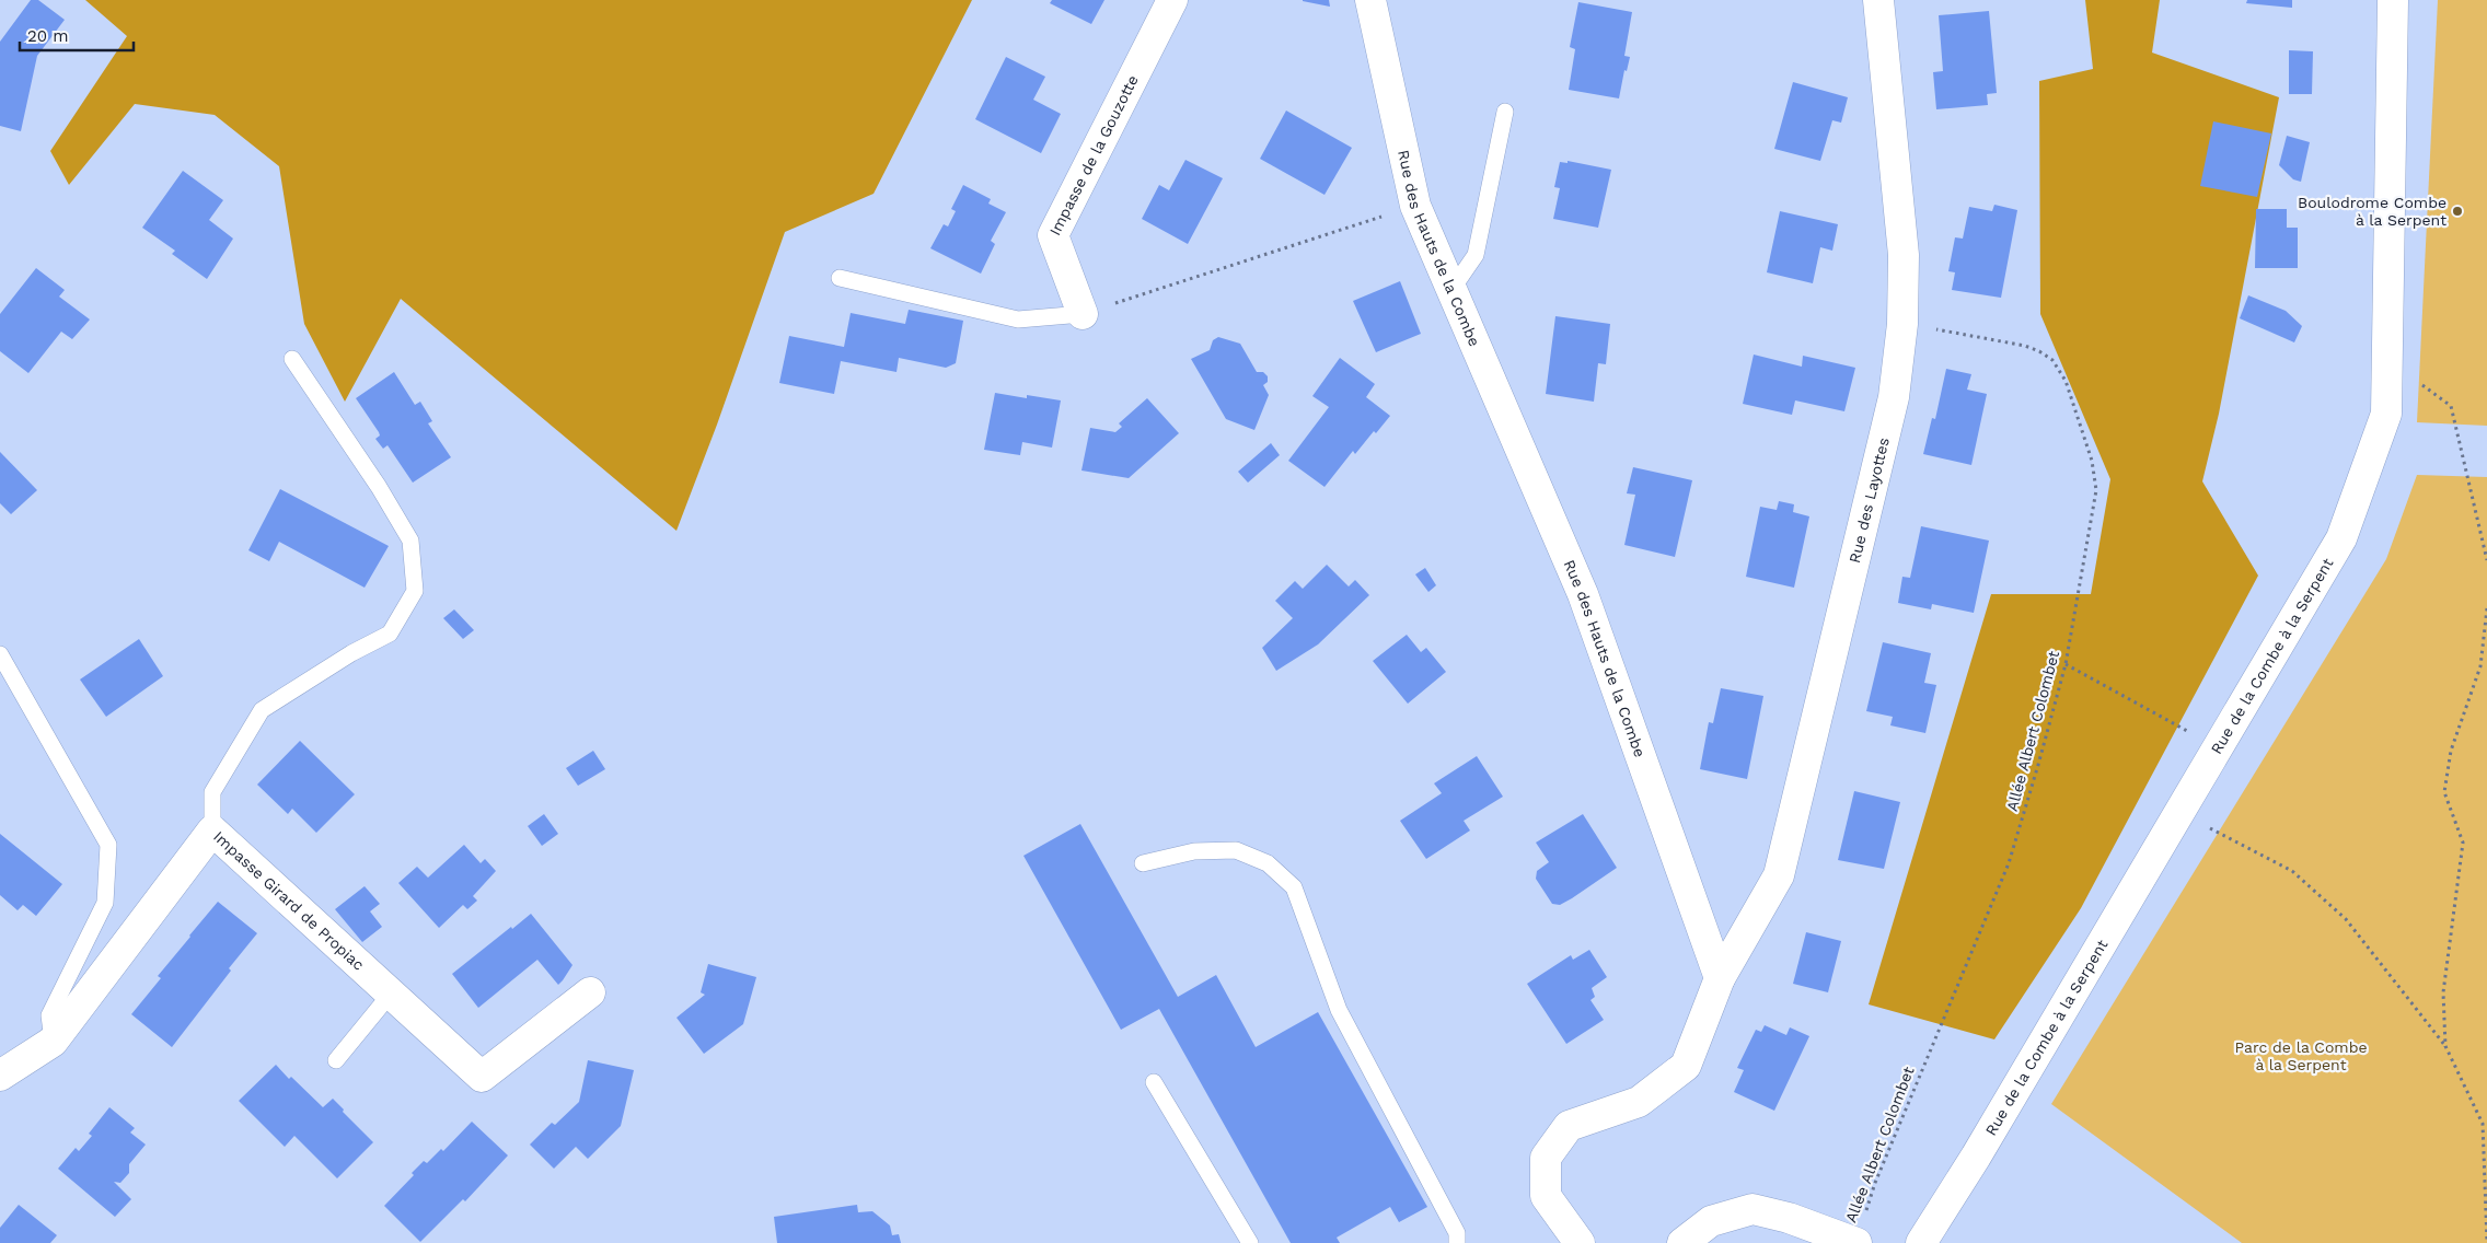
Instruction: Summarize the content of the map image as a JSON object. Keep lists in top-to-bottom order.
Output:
{
  "streets": {
    "street": [
      "Impasse de la Gouzotte",
      "Rue des Hauts de la Combe",
      "Rue des Layottes",
      "Rue de la Combe à la Serpent",
      "Impasse Girard de Propiac"
    ],
    "path": ["Allée Albert Colombet"]
  },
  "crossings": [
    ["Rue des Hauts de la Combe", "Rue des Layottes"],
    ["Rue des Layottes", "Allée Albert Colombet"]
  ],
  "parks": ["Parc de la Combe à la Serpent"],
  "places": ["Boulodrome Combe à la Serpent"],
  "scale_bar": "20 m"
}
